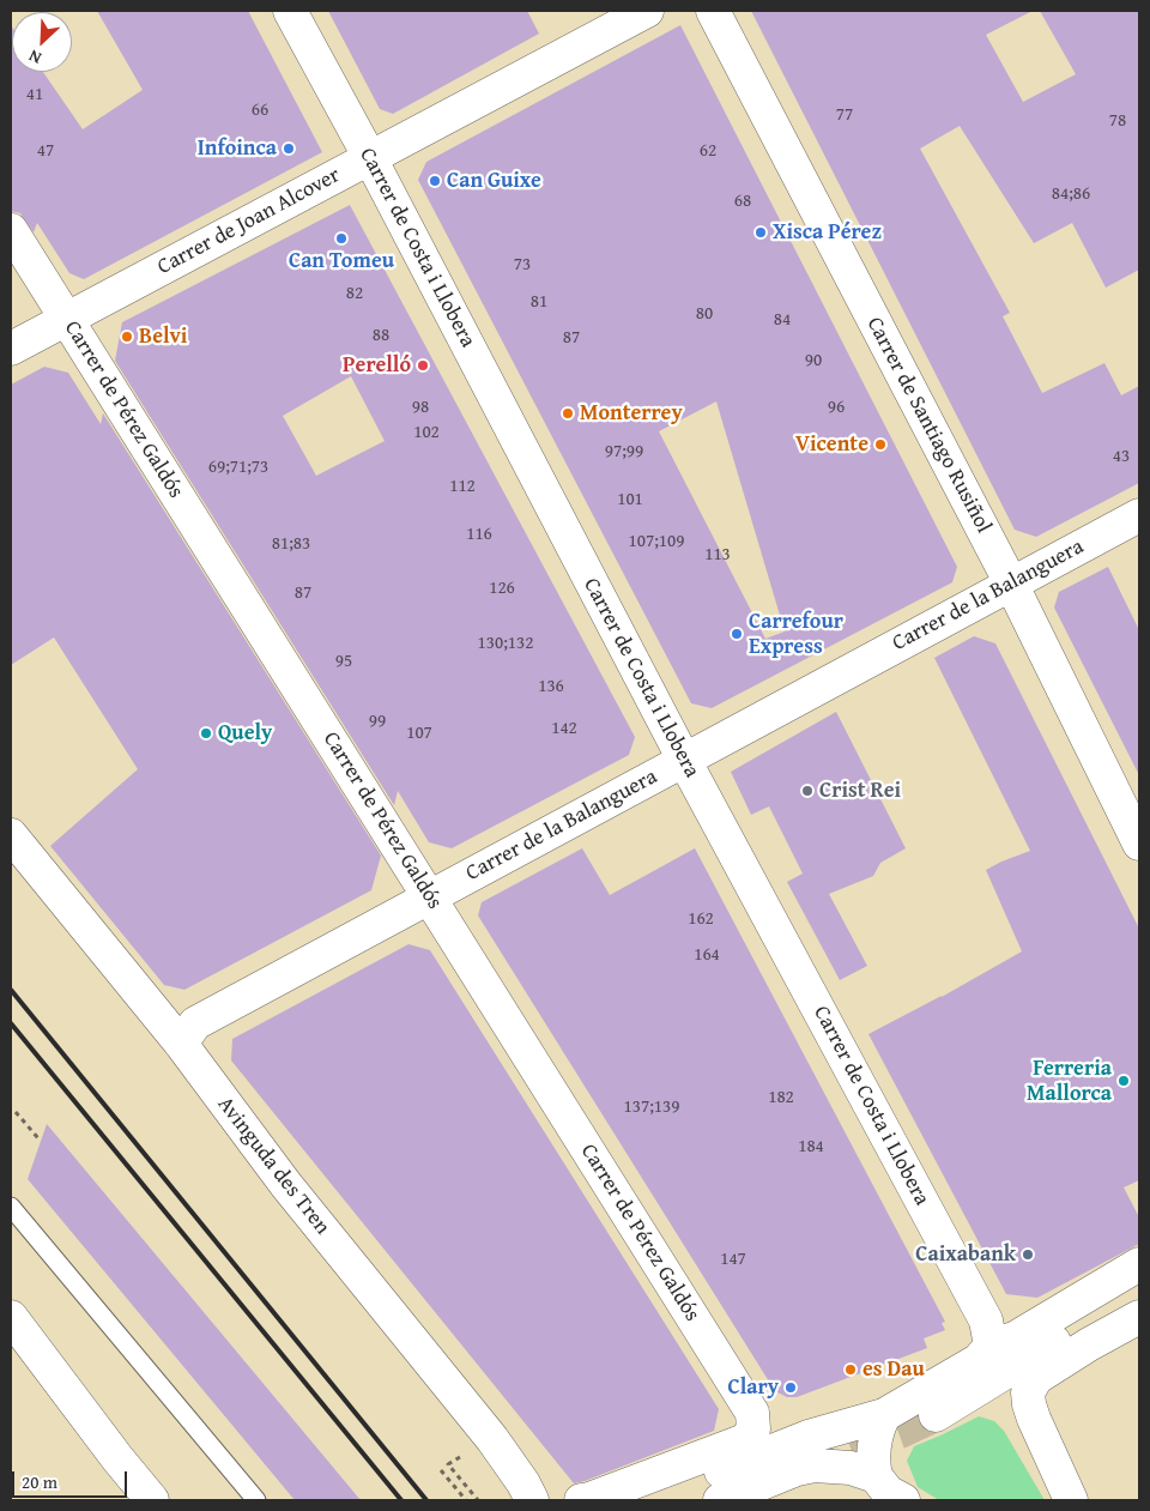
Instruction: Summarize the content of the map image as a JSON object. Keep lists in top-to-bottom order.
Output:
{
  "streets": {
    "street": [
      "Carrer de Joan Alcover",
      "Carrer de Costa i Llobera",
      "Carrer de Pérez Galdós",
      "Carrer de Santiago Rusiñol",
      "Carrer de la Balanguera",
      "Avinguda des Tren"
    ]
  },
  "crossings": [
    ["Carrer de Joan Alcover", "Carrer de Costa i Llobera"],
    ["Carrer de Joan Alcover", "Carrer de Pérez Galdós"],
    ["Carrer de Costa i Llobera", "Carrer de la Balanguera"],
    ["Carrer de Pérez Galdós", "Carrer de la Balanguera"],
    ["Carrer de Santiago Rusiñol", "Carrer de la Balanguera"],
    ["Carrer de la Balanguera", "Avinguda des Tren"]
  ],
  "places": [
    "Infoinca",
    "Can Guixe",
    "Xisca Pérez",
    "Can Tomeu",
    "Belvi",
    "Perelló",
    "Monterrey",
    "Vicente",
    "Carrefour Express",
    "Quely",
    "Crist Rei",
    "Ferreria Mallorca",
    "Caixabank",
    "es Dau",
    "Clary"
  ],
  "house_numbers": [
    "41",
    "66",
    "77",
    "78",
    "47",
    "62",
    "84;86",
    "68",
    "73",
    "82",
    "81",
    "80",
    "84",
    "88",
    "87",
    "90",
    "98",
    "96",
    "102",
    "97;99",
    "43",
    "69;71;73",
    "112",
    "101",
    "116",
    "107;109",
    "81;83",
    "113",
    "126",
    "87",
    "130;132",
    "95",
    "136",
    "99",
    "142",
    "107",
    "162",
    "164",
    "182",
    "137;139",
    "184",
    "147"
  ],
  "scale_bar": "20 m",
  "north": "bottom left"
}
